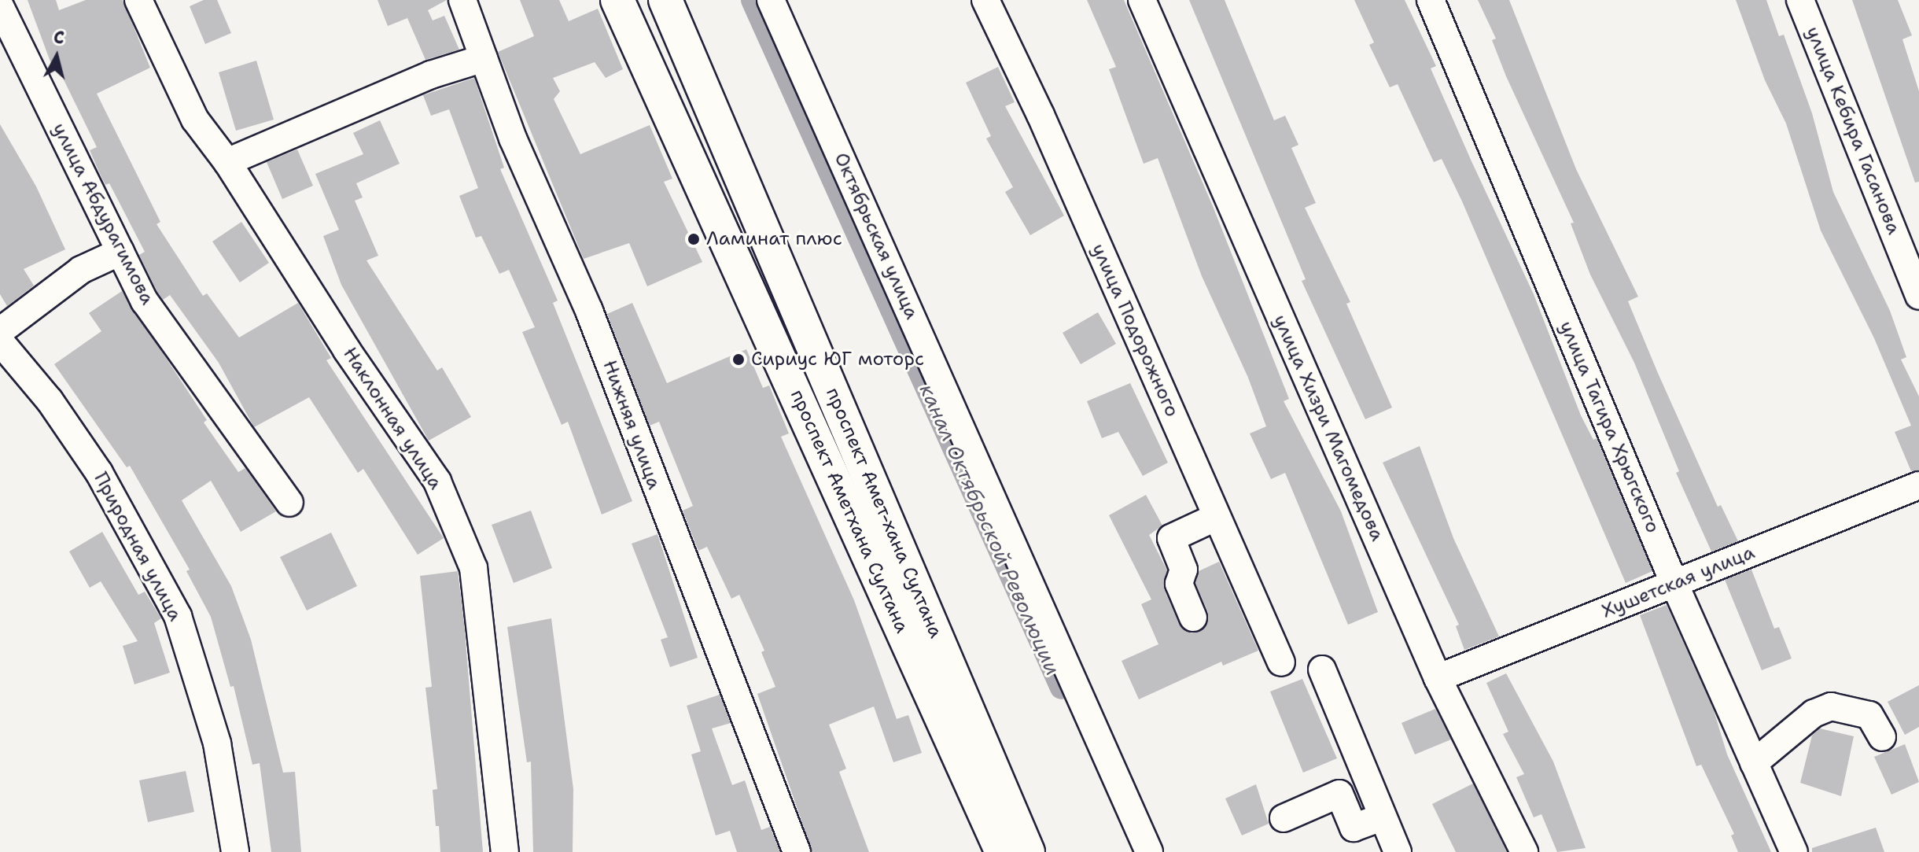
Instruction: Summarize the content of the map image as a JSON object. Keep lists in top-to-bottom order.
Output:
{
  "streets": {
    "main road": ["проспект Аметхана Султана", "проспект Амет-хана Султана"],
    "street": [
      "улица Кебира Гасанова",
      "улица Абдурагимова",
      "Октябрьская улица",
      "улица Подорожного",
      "Наклонная улица",
      "Нижняя улица",
      "улица Тагира Хрюгского",
      "улица Хизри Магомедова",
      "Природная улица",
      "Хушетская улица"
    ]
  },
  "crossings": [
    ["улица Тагира Хрюгского", "Хушетская улица"],
    ["улица Хизри Магомедова", "Хушетская улица"]
  ],
  "water": ["канал Октябрьской Революции"],
  "places": ["Ламинат плюс", "Сириус ЮГ моторс"],
  "north": "top"
}
